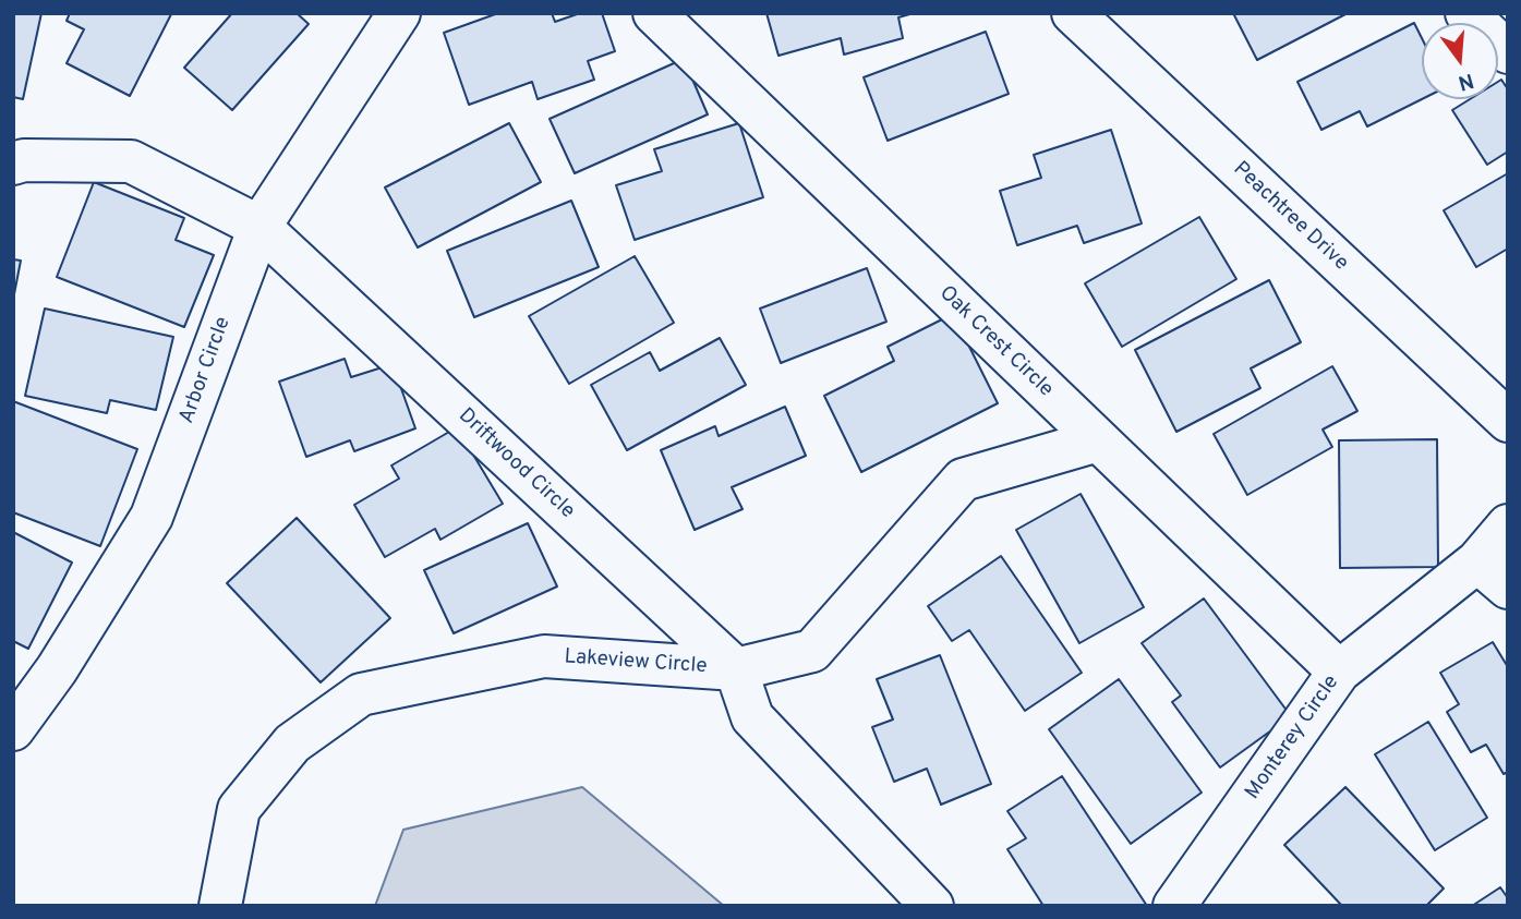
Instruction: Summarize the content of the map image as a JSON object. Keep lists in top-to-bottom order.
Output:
{
  "streets": {
    "street": [
      "Peachtree Drive",
      "Oak Crest Circle",
      "Arbor Circle",
      "Driftwood Circle",
      "Lakeview Circle",
      "Monterey Circle"
    ]
  },
  "crossings": [
    ["Oak Crest Circle", "Lakeview Circle"],
    ["Oak Crest Circle", "Monterey Circle"],
    ["Arbor Circle", "Driftwood Circle"],
    ["Driftwood Circle", "Lakeview Circle"]
  ],
  "north": "bottom"
}
